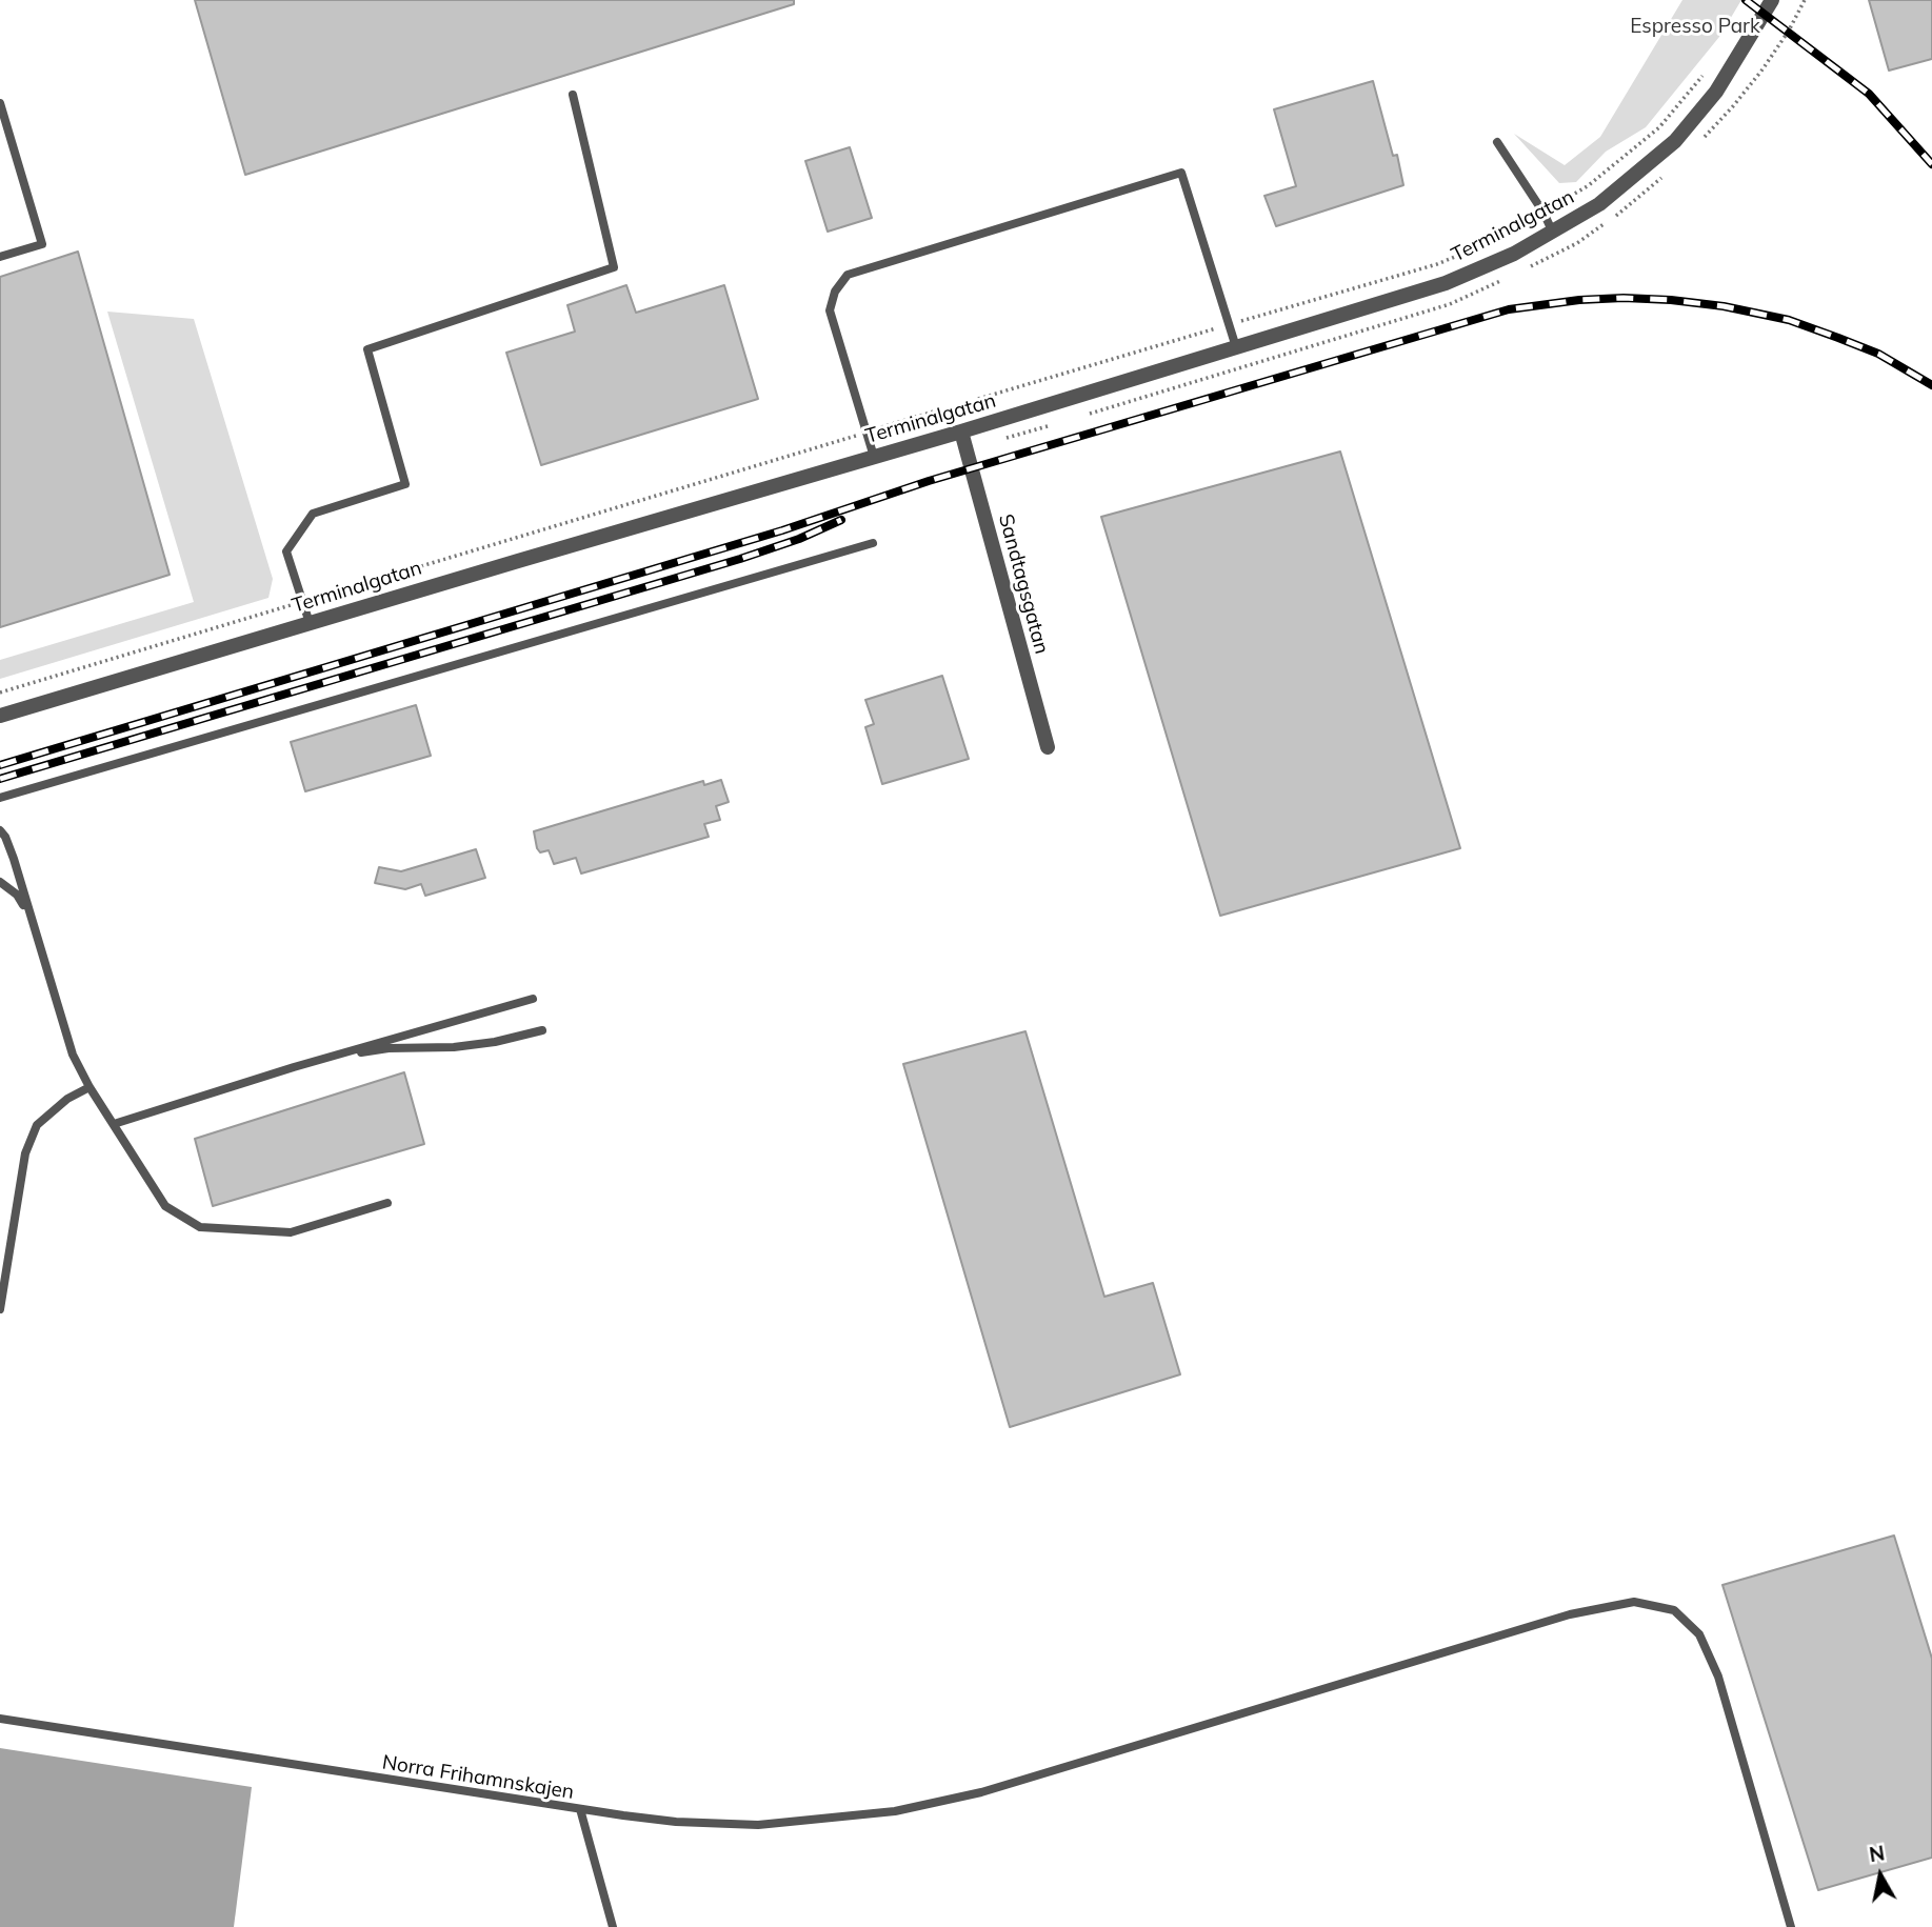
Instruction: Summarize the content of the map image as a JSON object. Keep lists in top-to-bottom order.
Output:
{
  "streets": {
    "street": ["Terminalgatan", "Sandtagsgatan"],
    "lane": ["Norra Frihamnskajen"]
  },
  "crossings": [
    ["Terminalgatan", "Sandtagsgatan"]
  ],
  "parks": ["Espresso Park"],
  "north": "top"
}
